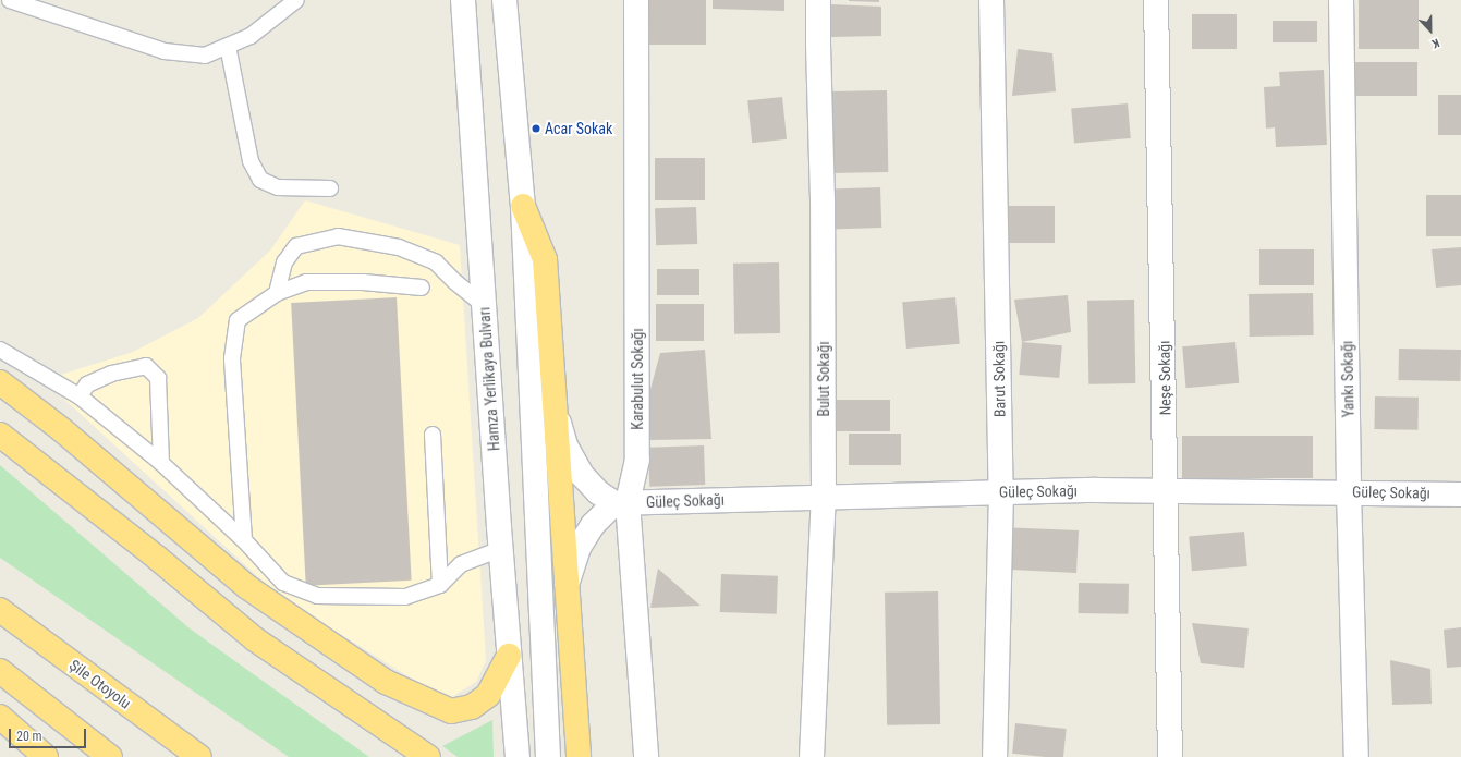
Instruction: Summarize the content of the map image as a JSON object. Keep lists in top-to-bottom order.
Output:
{
  "streets": {
    "highway": ["Şile Otoyolu"],
    "street": [
      "Neşe Sokağı",
      "Hamza Yerlikaya Bulvarı",
      "Karabulut Sokağı",
      "Bulut Sokağı",
      "Barut Sokağı",
      "Yankı Sokağı",
      "Güleç Sokağı"
    ]
  },
  "crossings": [
    ["Neşe Sokağı", "Güleç Sokağı"],
    ["Karabulut Sokağı", "Güleç Sokağı"],
    ["Bulut Sokağı", "Güleç Sokağı"],
    ["Barut Sokağı", "Güleç Sokağı"],
    ["Yankı Sokağı", "Güleç Sokağı"]
  ],
  "places": ["Acar Sokak"],
  "scale_bar": "20 m",
  "north": "bottom"
}
